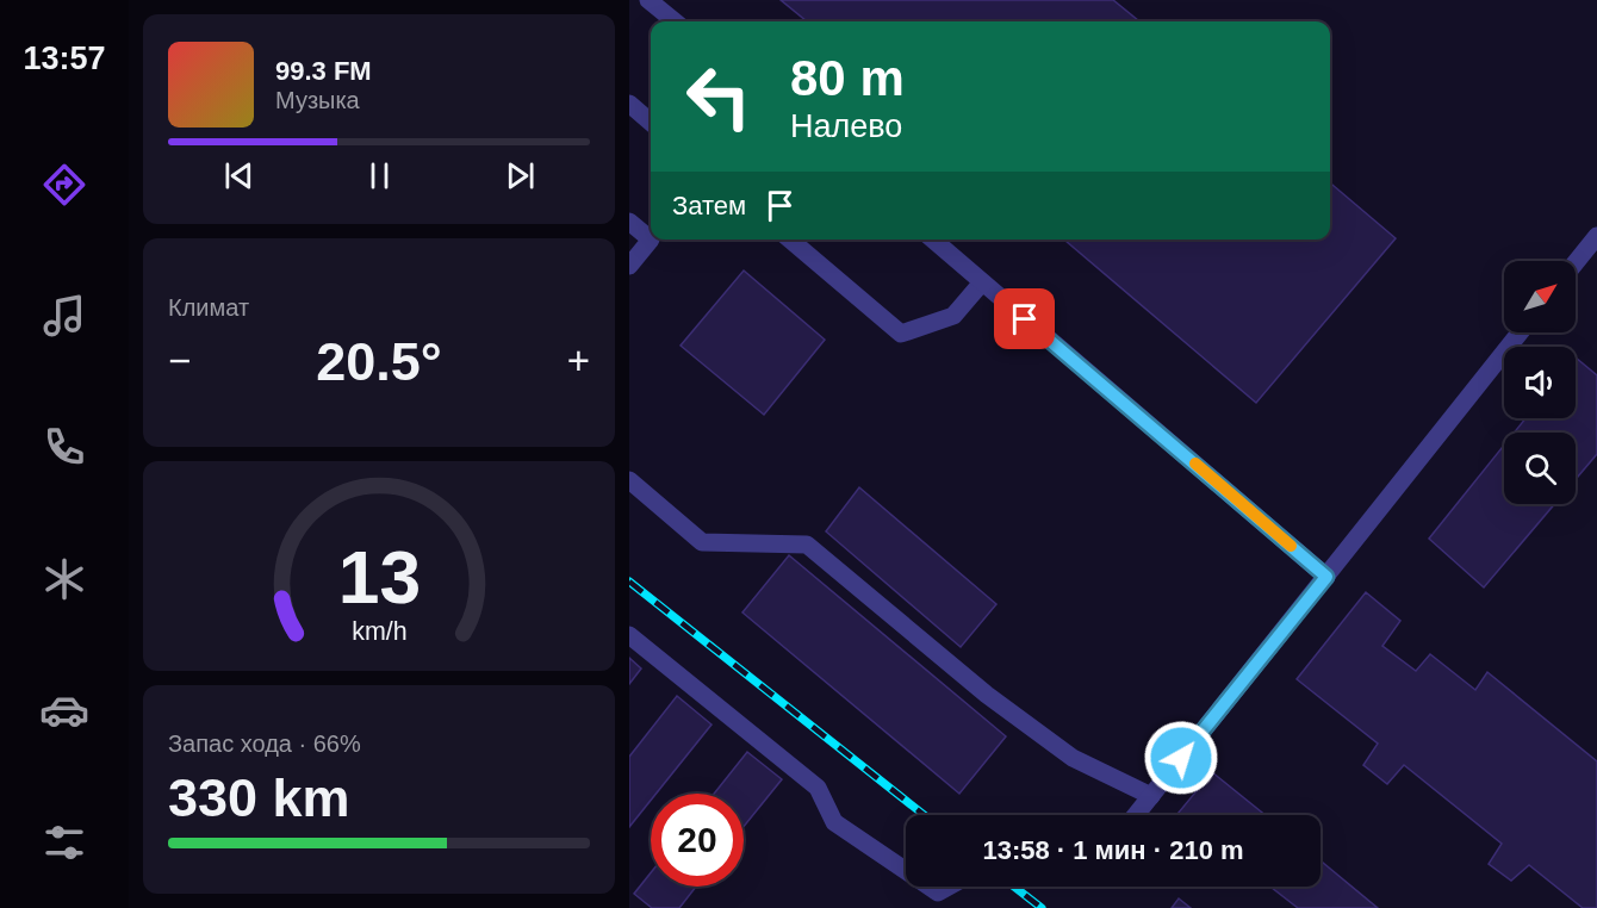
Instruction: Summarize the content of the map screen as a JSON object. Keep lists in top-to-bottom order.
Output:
{
  "north": "top right",
  "page": {
    "tabs": "13:57",
    "turn": ["80 m", "Налево"],
    "song": ["99.3 FM", "Музыка"],
    "then": "Затем",
    "tile": [
      "Климат",
      ["Запас хода · 66%", "330 km"]
    ],
    "heat": ["−", "20.5°", "+"],
    "limit": "20",
    "trip": "13:58 · 1 мин · 210 m",
    "gauge": ["13", "km/h"]
  }
}
